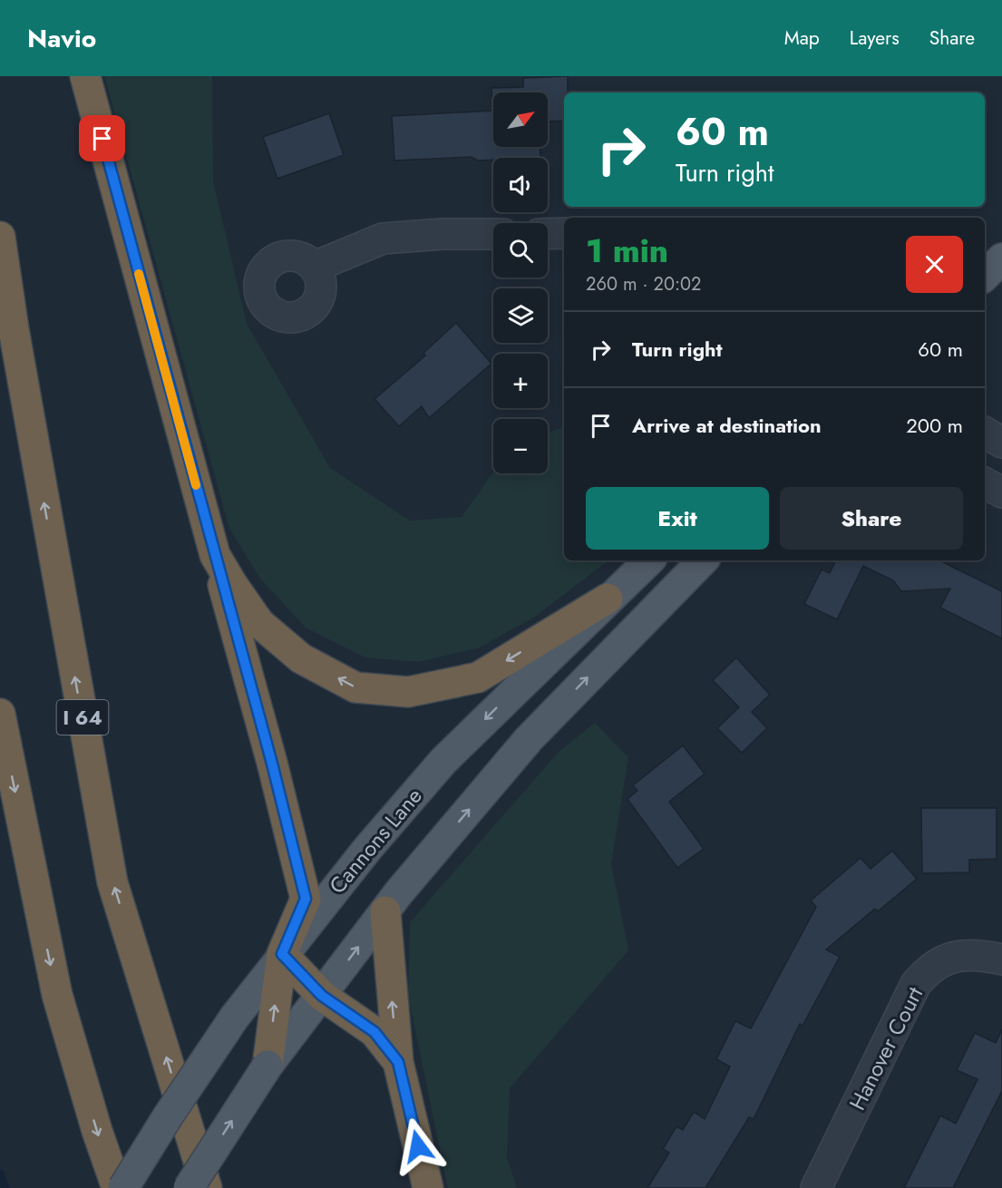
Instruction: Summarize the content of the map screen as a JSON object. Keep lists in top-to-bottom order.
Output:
{
  "streets": {
    "highway": ["I 64"],
    "main road": ["Cannons Lane"],
    "street": ["Hanover Court"]
  },
  "north": "top right",
  "page": {
    "header": "Navio",
    "nav": ["Map", "Layers", "Share"],
    "map_buttons": ["+", "−"],
    "turn": ["60 m", "Turn right"],
    "heading": ["1 min", "260 m · 20:02"],
    "list": [
      {
        "name": "Turn right",
        "value": "60 m"
      },
      {
        "name": "Arrive at destination",
        "value": "200 m"
      }
    ],
    "buttons": ["Exit", "Share"]
  }
}
